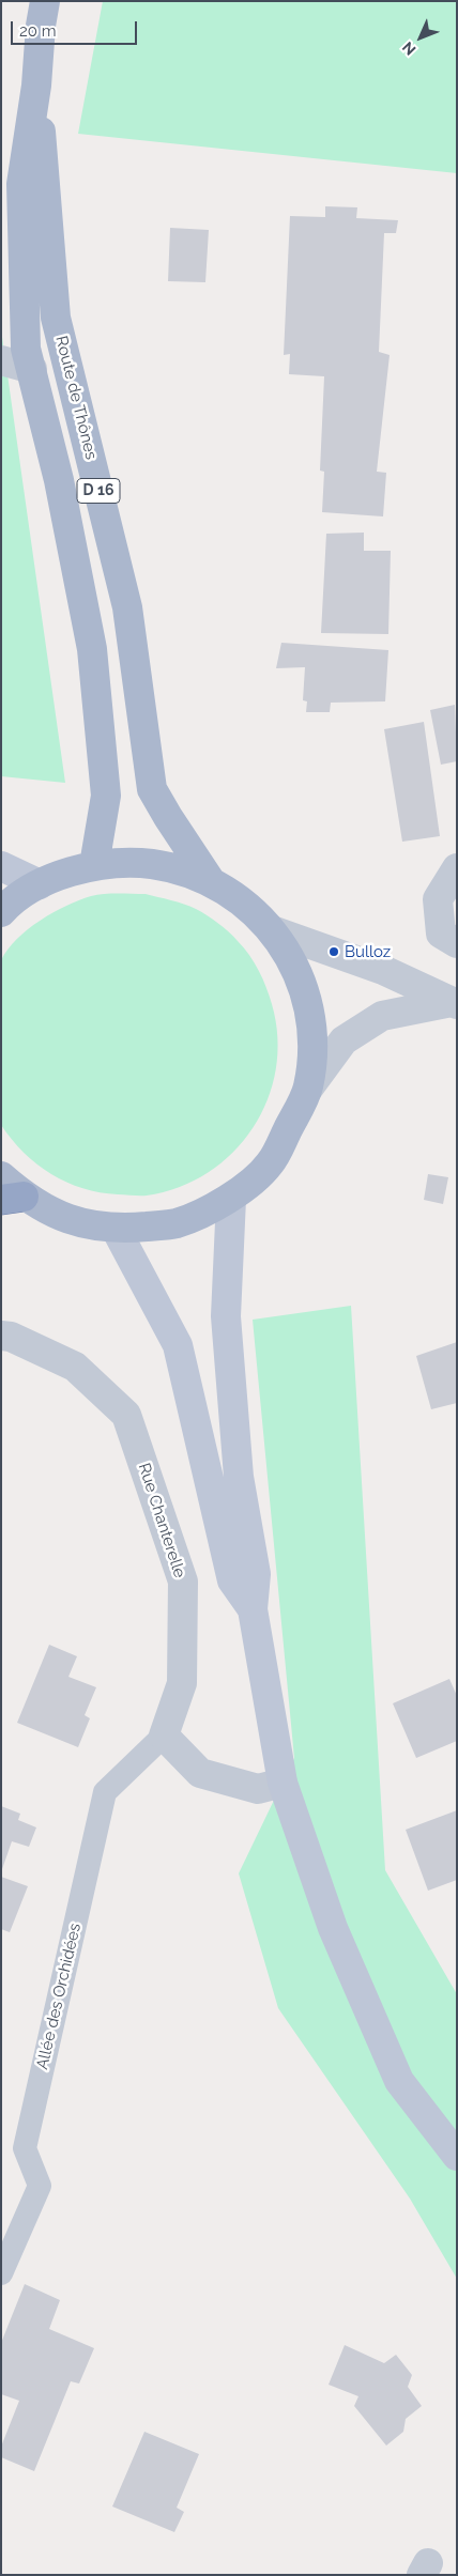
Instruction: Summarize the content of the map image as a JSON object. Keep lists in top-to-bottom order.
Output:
{
  "streets": {
    "main road": ["Route de Thônes", "D 16"],
    "street": ["Rue Chanterelle"],
    "lane": ["Allée des Orchidées"]
  },
  "crossings": [
    ["Rue Chanterelle", "Allée des Orchidées"]
  ],
  "places": ["Bulloz"],
  "scale_bar": "20 m",
  "north": "bottom left"
}
